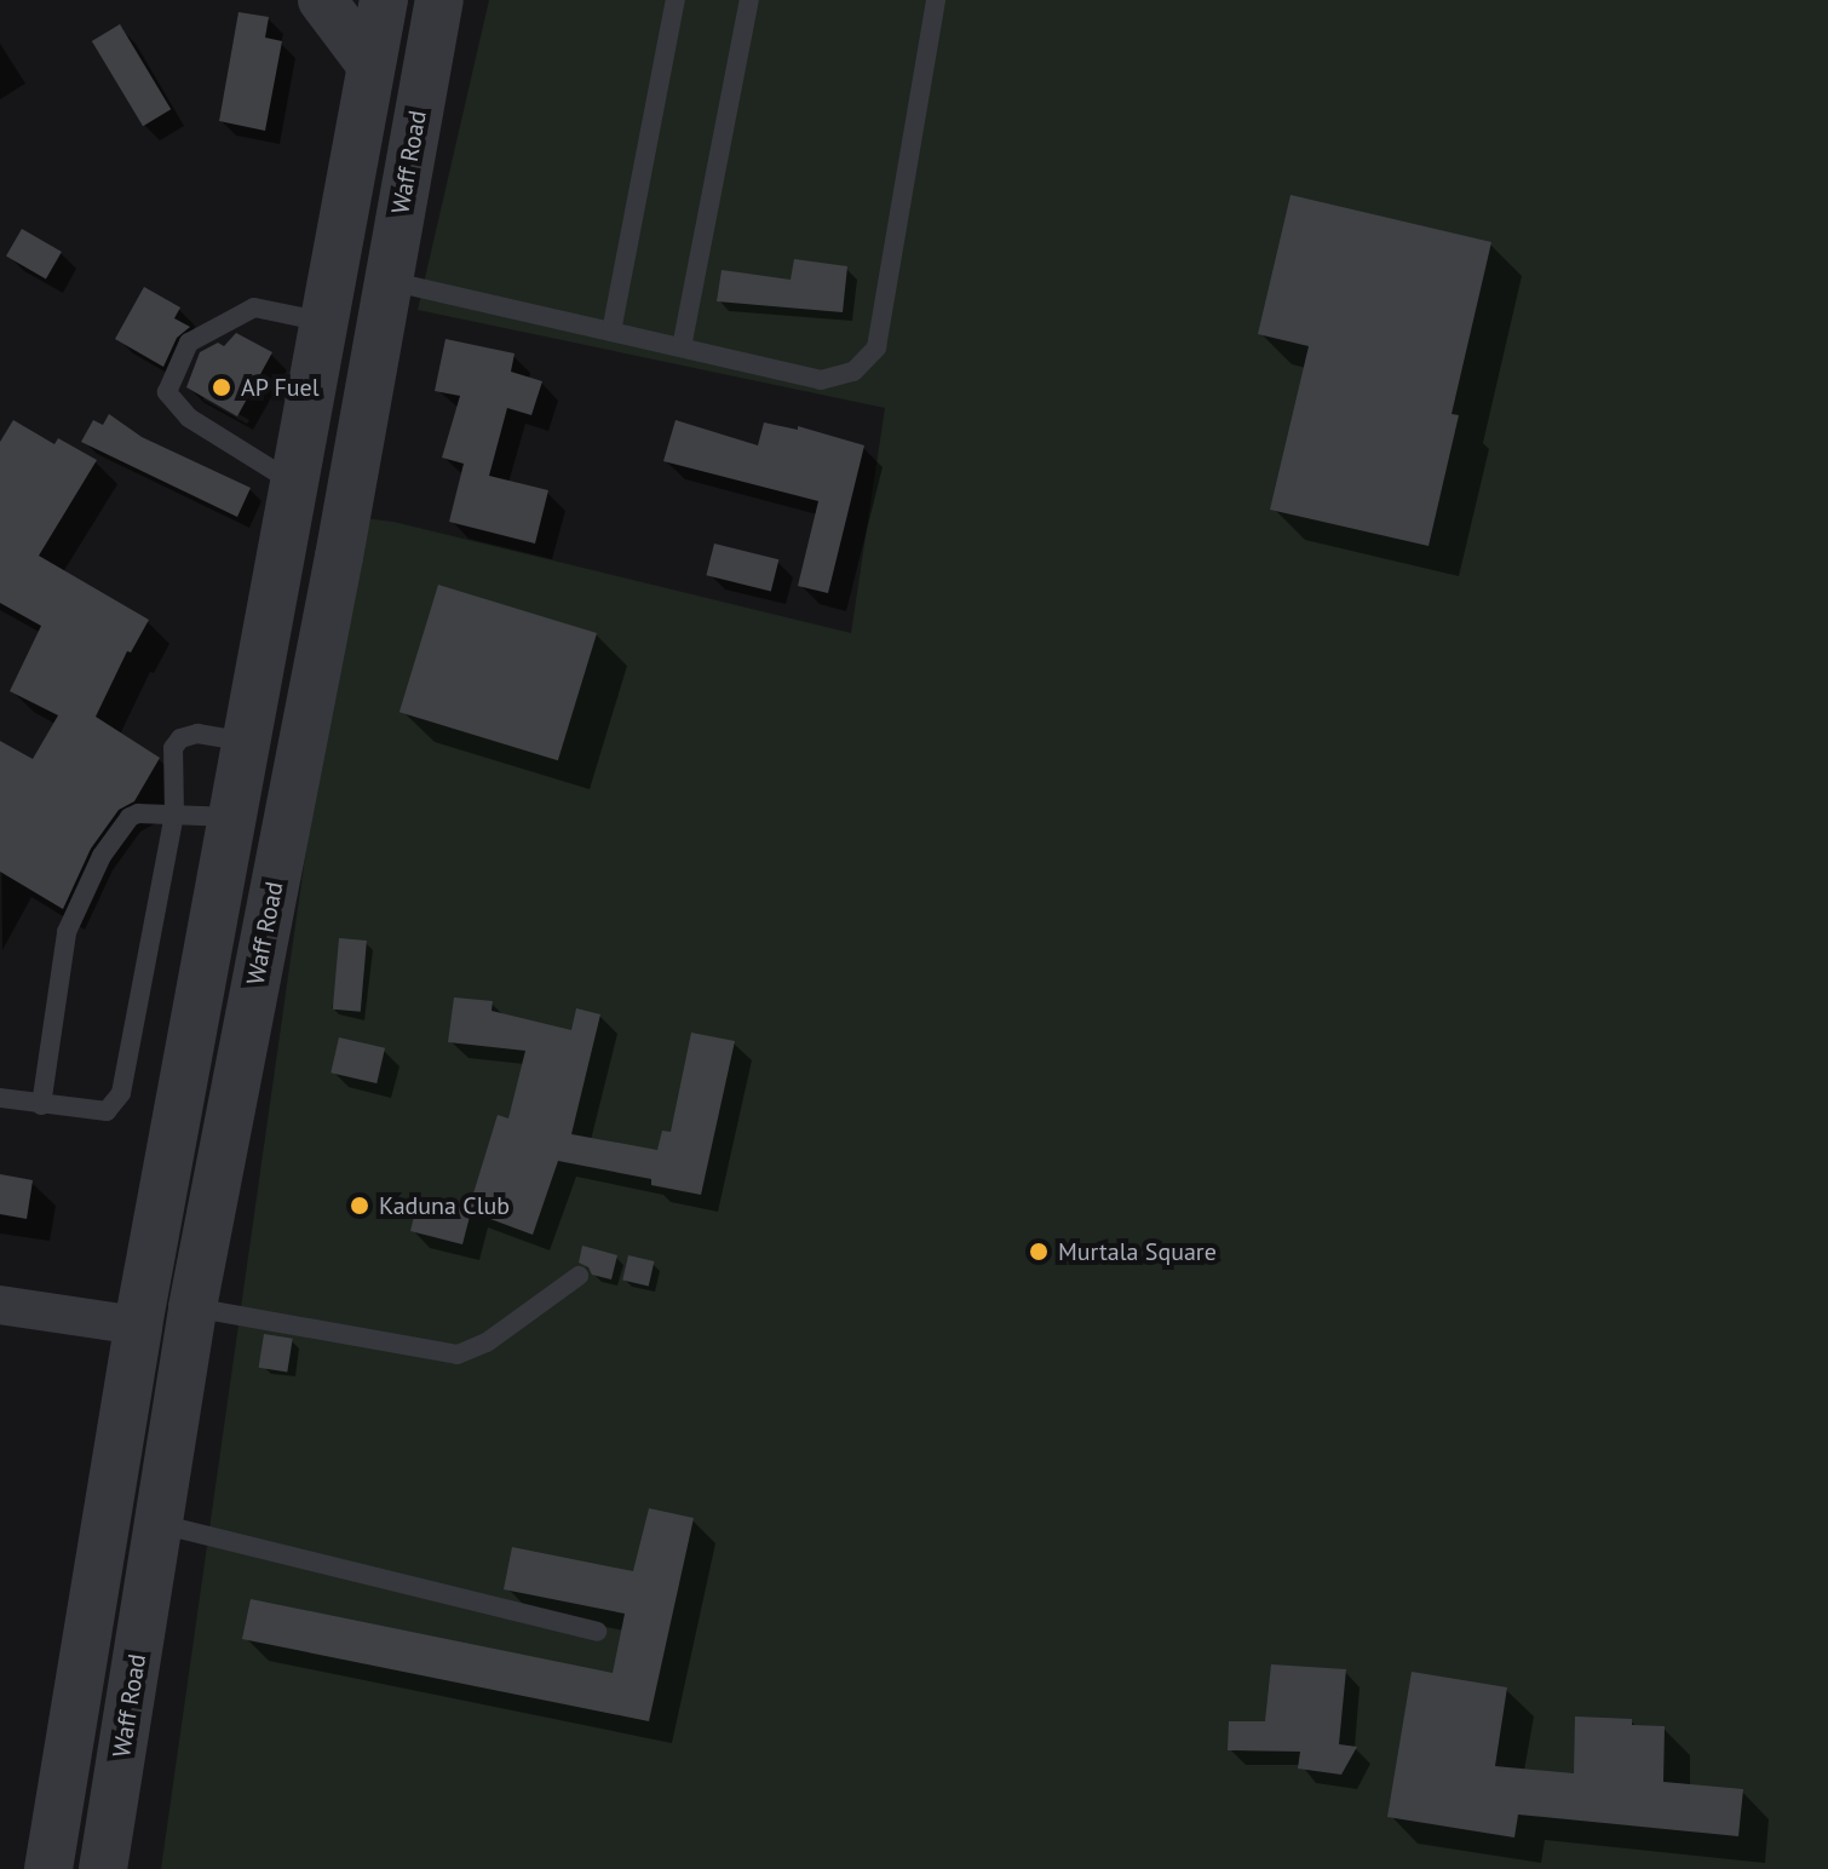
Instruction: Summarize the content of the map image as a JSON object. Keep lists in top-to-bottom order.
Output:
{
  "streets": {
    "street": ["Waff Road"]
  },
  "places": ["AP Fuel", "Kaduna Club", "Murtala Square"]
}
